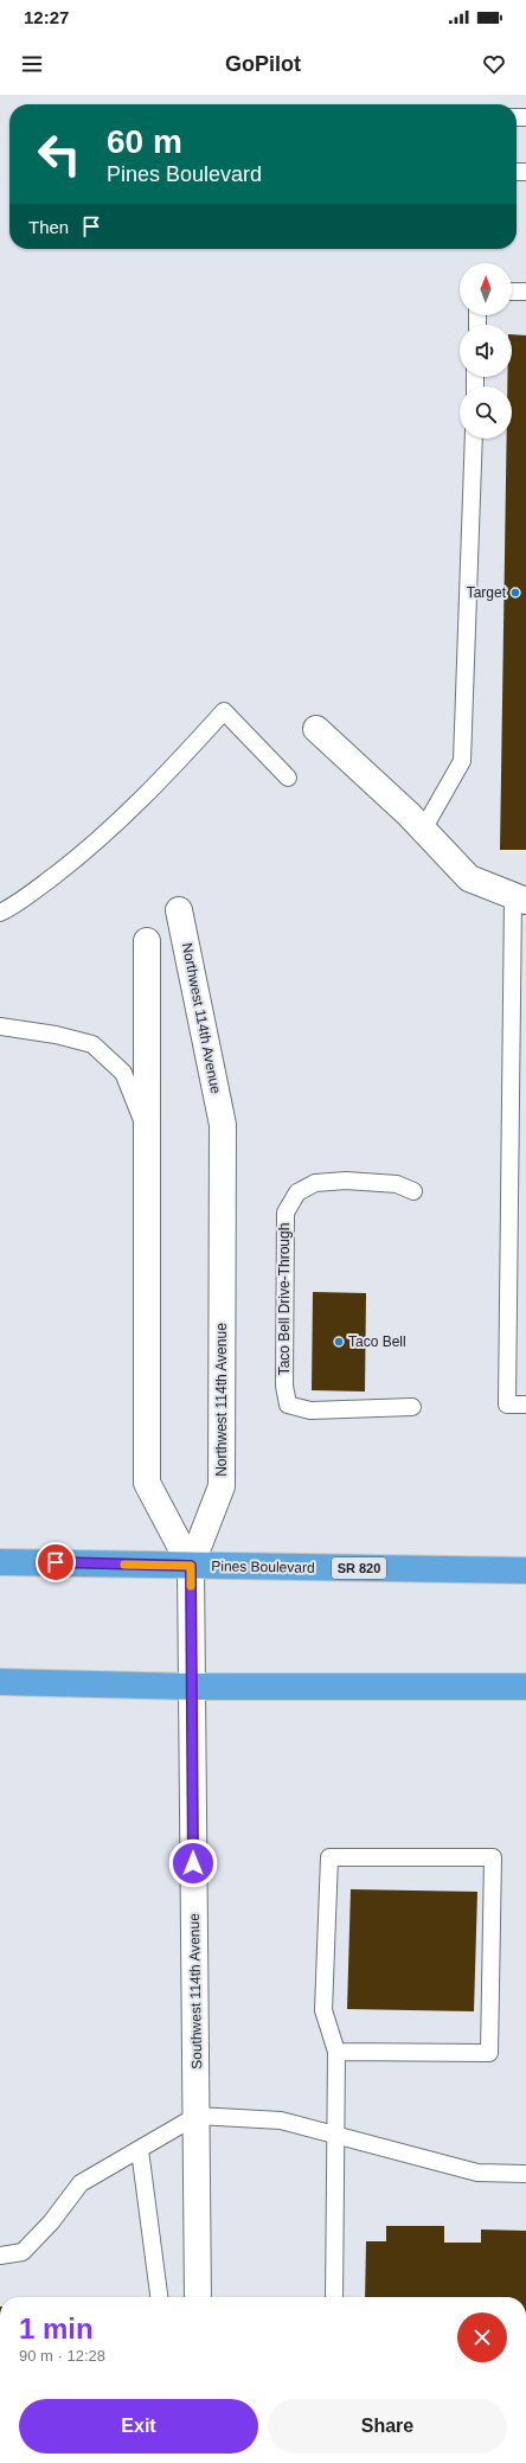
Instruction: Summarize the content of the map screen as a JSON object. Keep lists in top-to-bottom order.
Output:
{
  "streets": {
    "highway": ["Pines Boulevard", "SR 820"],
    "street": ["Northwest 114th Avenue", "Southwest 114th Avenue"],
    "lane": ["Taco Bell Drive-Through"]
  },
  "crossings": [
    ["Northwest 114th Avenue", "Pines Boulevard"],
    ["Northwest 114th Avenue", "Southwest 114th Avenue"],
    ["Pines Boulevard", "Southwest 114th Avenue"]
  ],
  "places": ["Target", "Taco Bell"],
  "north": "top",
  "page": {
    "status": "12:27",
    "header": "GoPilot",
    "turn": ["60 m", "Pines Boulevard"],
    "then": "Then",
    "heading": ["1 min", "90 m · 12:28"],
    "buttons": ["Exit", "Share"]
  }
}
